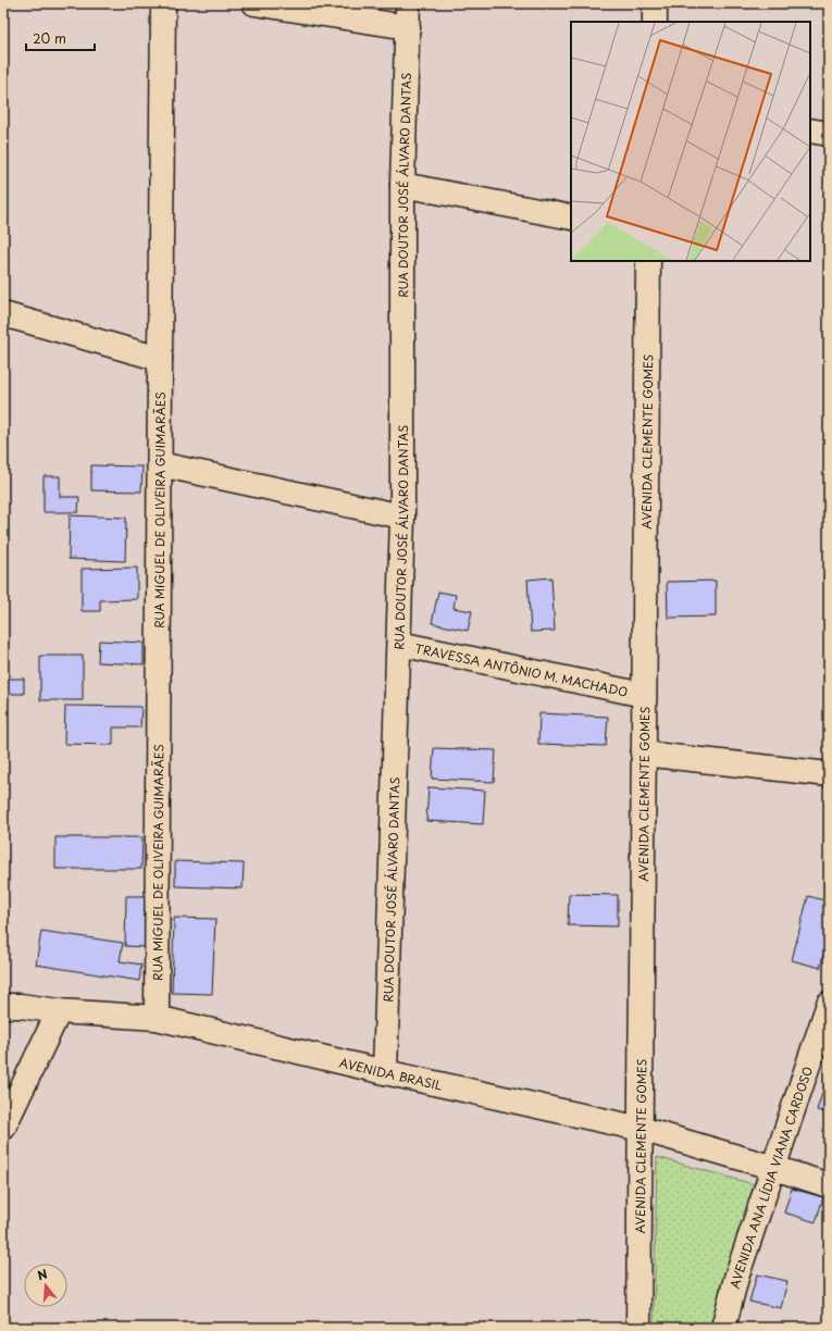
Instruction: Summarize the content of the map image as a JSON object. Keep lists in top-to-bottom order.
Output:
{
  "streets": {
    "street": [
      "RUA DOUTOR JOSÉ ÁLVARO DANTAS",
      "AVENIDA CLEMENTE GOMES",
      "RUA MIGUEL DE OLIVEIRA GUIMARÃES",
      "TRAVESSA ANTÔNIO M. MACHADO",
      "AVENIDA BRASIL",
      "AVENIDA ANA LÍDIA VIANA CARDOSO"
    ]
  },
  "crossings": [
    ["RUA DOUTOR JOSÉ ÁLVARO DANTAS", "TRAVESSA ANTÔNIO M. MACHADO"],
    ["RUA DOUTOR JOSÉ ÁLVARO DANTAS", "AVENIDA BRASIL"],
    ["AVENIDA CLEMENTE GOMES", "TRAVESSA ANTÔNIO M. MACHADO"],
    ["AVENIDA CLEMENTE GOMES", "AVENIDA BRASIL"],
    ["RUA MIGUEL DE OLIVEIRA GUIMARÃES", "AVENIDA BRASIL"],
    ["AVENIDA BRASIL", "AVENIDA ANA LÍDIA VIANA CARDOSO"]
  ],
  "scale_bar": "20 m",
  "north": "top"
}
